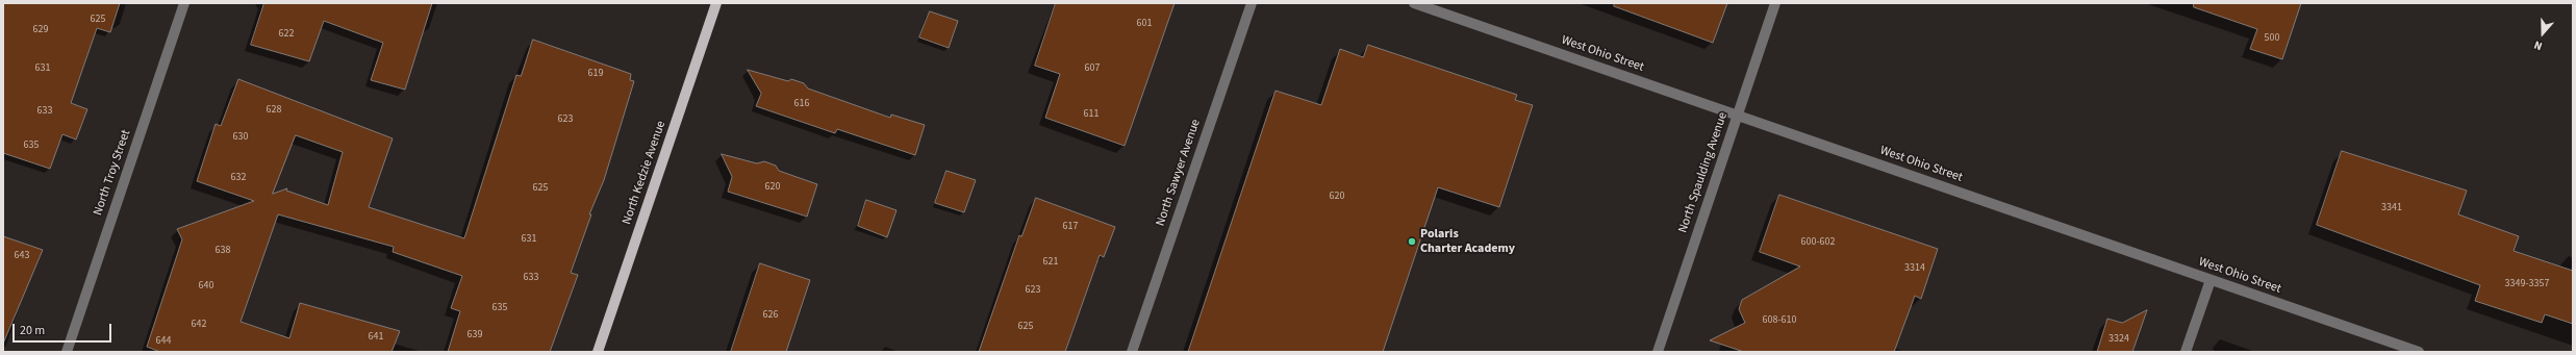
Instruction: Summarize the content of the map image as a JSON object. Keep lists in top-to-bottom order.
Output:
{
  "streets": {
    "main road": ["North Kedzie Avenue"],
    "street": [
      "West Ohio Street",
      "North Troy Street",
      "North Sawyer Avenue",
      "North Spaulding Avenue"
    ]
  },
  "crossings": [
    ["West Ohio Street", "North Spaulding Avenue"]
  ],
  "places": ["Polaris Charter Academy"],
  "house_numbers": [
    "625",
    "601",
    "629",
    "622",
    "500",
    "631",
    "607",
    "619",
    "616",
    "628",
    "633",
    "611",
    "623",
    "630",
    "635",
    "632",
    "620",
    "625",
    "620",
    "3341",
    "617",
    "631",
    "600-602",
    "638",
    "643",
    "621",
    "3314",
    "633",
    "3349-3357",
    "640",
    "623",
    "635",
    "626",
    "608-610",
    "642",
    "625",
    "639",
    "641",
    "3324",
    "644"
  ],
  "scale_bar": "20 m",
  "north": "bottom"
}
